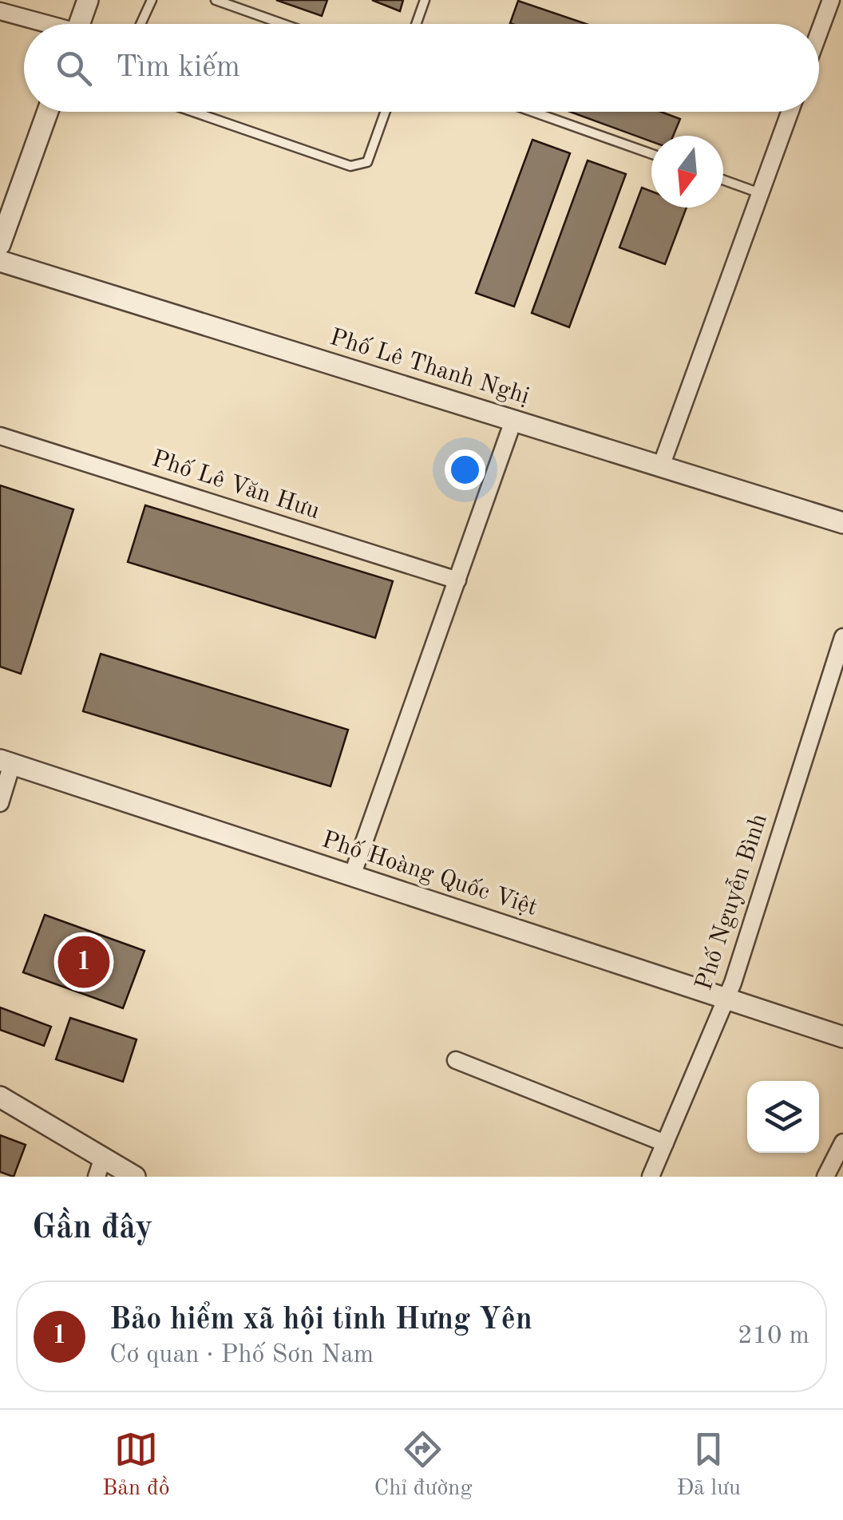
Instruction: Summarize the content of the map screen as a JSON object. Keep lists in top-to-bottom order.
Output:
{
  "streets": {
    "street": [
      "Phố Lê Thanh Nghị",
      "Phố Lê Văn Hưu",
      "Phố Hoàng Quốc Việt",
      "Phố Nguyễn Bình"
    ]
  },
  "crossings": [
    ["Phố Hoàng Quốc Việt", "Phố Nguyễn Bình"]
  ],
  "north": "bottom",
  "page": {
    "search": "Tìm kiếm",
    "pins": "1",
    "heading": "Gần đây",
    "list": [
      {
        "mark": "1",
        "name": "Bảo hiểm xã hội tỉnh Hưng Yên",
        "note": "Cơ quan · Phố Sơn Nam",
        "value": "210 m"
      }
    ],
    "nav": ["Bản đồ", "Chỉ đường", "Đã lưu"]
  }
}
